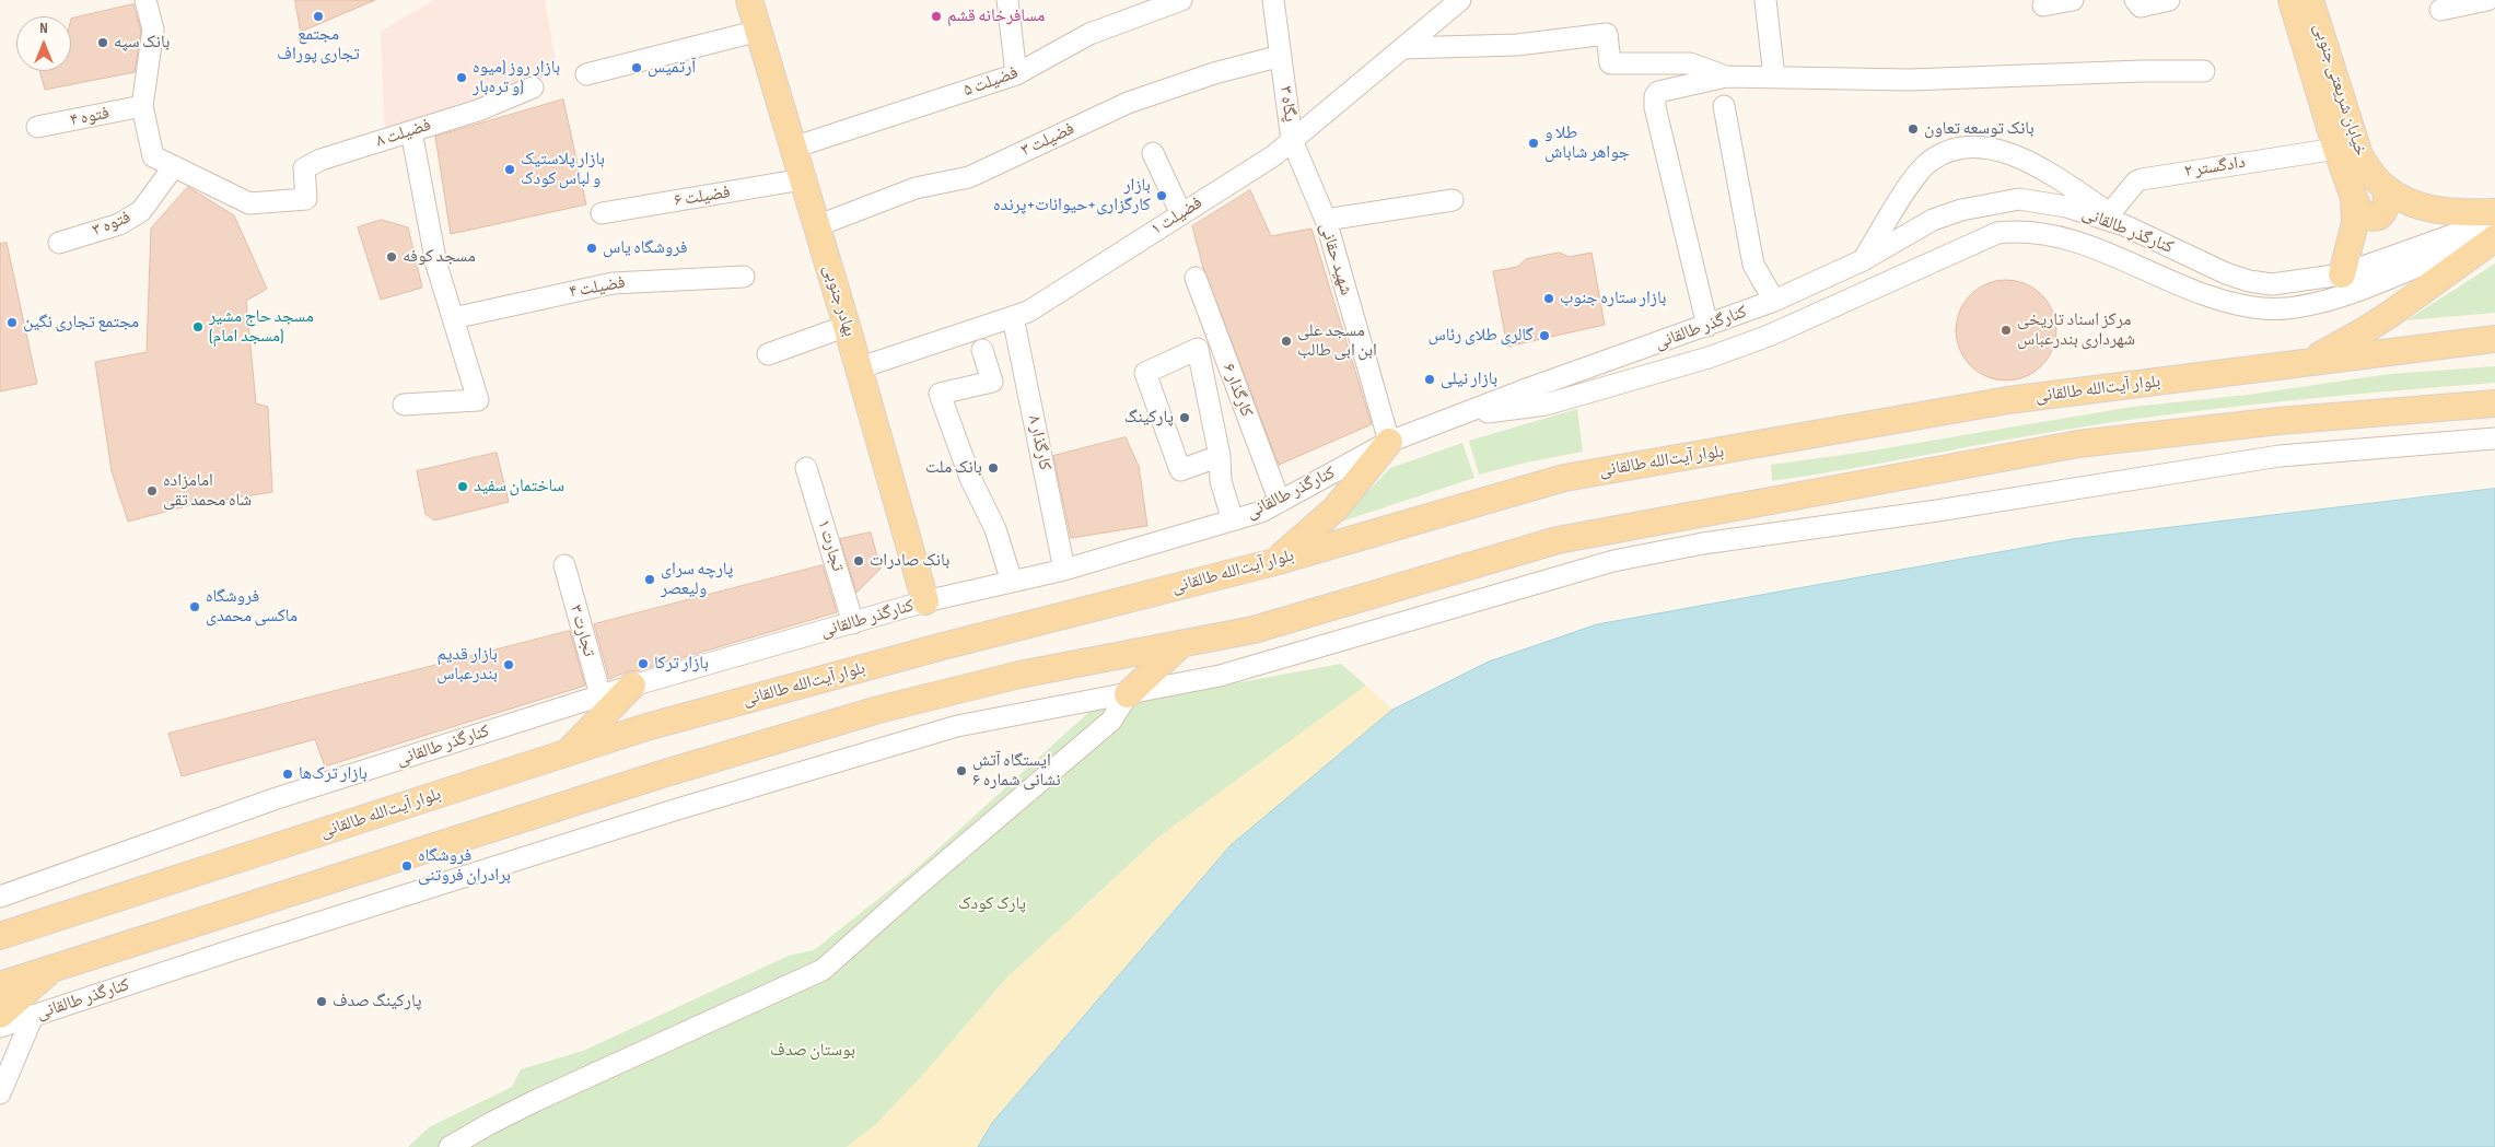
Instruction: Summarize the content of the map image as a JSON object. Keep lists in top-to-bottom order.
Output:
{
  "streets": {
    "main road": ["خیابان شریعتی جنوبی", "بهادر جنوبی", "بلوار آیت‌الله طالقانی"],
    "street": [
      "فضیلت ۵",
      "پگاه ۳",
      "فتوه ۴",
      "فضیلت ۸",
      "فضیلت ۳",
      "دادگستر ۲",
      "فضیلت ۶",
      "فضیلت ۱",
      "فتوه ۳",
      "کنارگذر طالقانی",
      "شهید حقانی",
      "فضیلت ۴",
      "کارگذار ۶",
      "کارگذار ۸",
      "تجارت ۱",
      "تجارت ۳"
    ]
  },
  "crossings": [
    ["فضیلت ۵", "بهادر جنوبی"],
    ["خیابان شریعتی جنوبی", "دادگستر ۲"],
    ["خیابان شریعتی جنوبی", "کنارگذر طالقانی"],
    ["پگاه ۳", "فضیلت ۳"],
    ["پگاه ۳", "فضیلت ۱"],
    ["پگاه ۳", "شهید حقانی"],
    ["فضیلت ۸", "فتوه ۳"],
    ["فضیلت ۳", "بهادر جنوبی"],
    ["دادگستر ۲", "کنارگذر طالقانی"],
    ["فضیلت ۶", "بهادر جنوبی"],
    ["فضیلت ۱", "بهادر جنوبی"],
    ["فضیلت ۱", "کارگذار ۸"],
    ["کنارگذر طالقانی", "شهید حقانی"],
    ["کنارگذر طالقانی", "بهادر جنوبی"],
    ["کنارگذر طالقانی", "کارگذار ۶"],
    ["کنارگذر طالقانی", "کارگذار ۸"],
    ["کنارگذر طالقانی", "تجارت ۱"],
    ["کنارگذر طالقانی", "تجارت ۳"]
  ],
  "parks": ["پارک کودک", "بوستان صدف"],
  "places": [
    "مجتمع تجاری پوراف",
    "مسافرخانه قشم",
    "بانک سپه",
    "آرتمیس",
    "بازار روز (میوه و تره‌بار)",
    "بانک توسعه تعاون",
    "طلا و جواهر شاباش",
    "بازار پلاستیک و لباس کودک",
    "بازار کارگزاری+حیوانات+پرنده",
    "فروشگاه یاس",
    "مسجد کوفه",
    "بازار ستاره جنوب",
    "مجتمع تجاری نگین",
    "مسجد حاج مشیر (مسجد امام)",
    "مرکز اسناد تاریخی شهرداری بندرعباس",
    "گالری طلای رئاس",
    "مسجد علی ابن ابی طالب",
    "بازار نیلی",
    "پارکینگ",
    "بانک ملت",
    "ساختمان سفید",
    "امامزاده شاه محمد تقی",
    "بانک صادرات",
    "پارچه سرای ولیعصر",
    "فروشگاه ماکسی محمدی",
    "بازار ترکا",
    "بازار قدیم بندرعباس",
    "ایستگاه آتش نشانی شماره ۶",
    "بازار ترک‌ها",
    "فروشگاه برادران فروتنی",
    "پارکینگ صدف"
  ],
  "north": "top"
}
